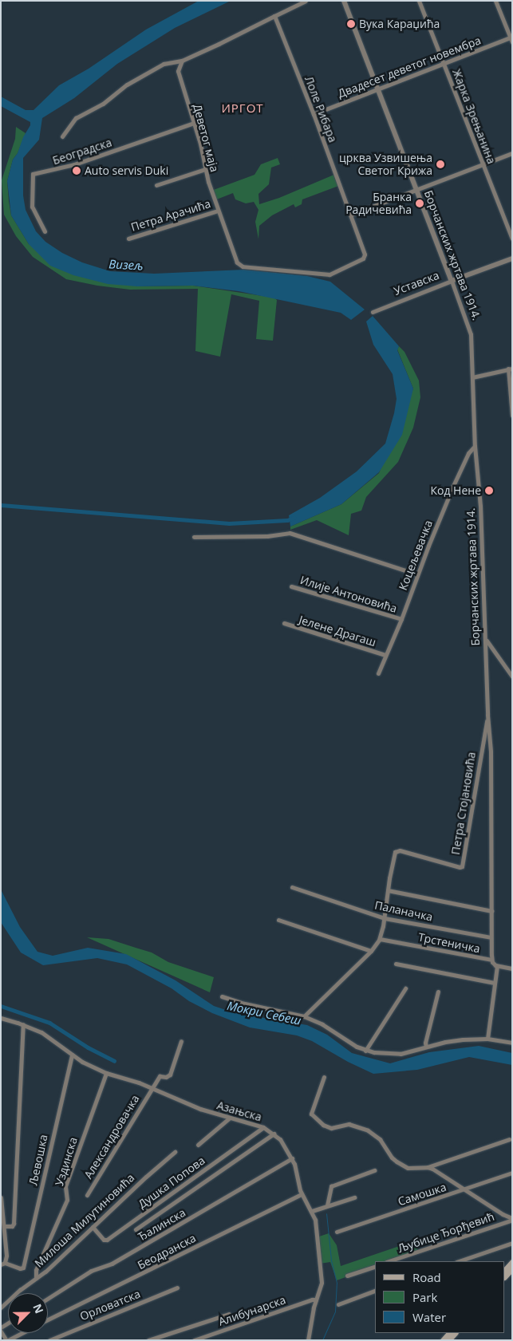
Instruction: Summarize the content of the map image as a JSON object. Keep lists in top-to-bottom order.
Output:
{
  "streets": {
    "street": [
      "Двадесет деветог новембра",
      "Лоле Рибара",
      "Жарка Зрењанина",
      "Деветог маја",
      "Београдска",
      "Петра Арачића",
      "Борчанских жртава 1914.",
      "Уставска",
      "Коцељевачка",
      "Илије Антоновића",
      "Јелене Драгаш",
      "Петра Стојановића",
      "Паланачка",
      "Трстеничка",
      "Азањска",
      "Александровачка",
      "Љевошка",
      "Уздинска",
      "Душка Попова",
      "Самошка",
      "Милоша Милутиновића",
      "Ђалинска",
      "Љубице Ђорђевић",
      "Беодранска",
      "Орловатска",
      "Алибунарска"
    ]
  },
  "crossings": [
    ["Двадесет деветог новембра", "Лоле Рибара"],
    ["Двадесет деветог новембра", "Жарка Зрењанина"],
    ["Двадесет деветог новембра", "Борчанских жртава 1914."],
    ["Лоле Рибара", "Деветог маја"],
    ["Деветог маја", "Београдска"],
    ["Деветог маја", "Петра Арачића"],
    ["Борчанских жртава 1914.", "Уставска"],
    ["Борчанских жртава 1914.", "Коцељевачка"],
    ["Борчанских жртава 1914.", "Петра Стојановића"],
    ["Борчанских жртава 1914.", "Паланачка"],
    ["Борчанских жртава 1914.", "Трстеничка"],
    ["Коцељевачка", "Илије Антоновића"],
    ["Коцељевачка", "Јелене Драгаш"],
    ["Петра Стојановића", "Паланачка"],
    ["Петра Стојановића", "Трстеничка"],
    ["Азањска", "Александровачка"],
    ["Азањска", "Љевошка"],
    ["Азањска", "Уздинска"],
    ["Азањска", "Душка Попова"],
    ["Азањска", "Ђалинска"],
    ["Азањска", "Беодранска"],
    ["Азањска", "Алибунарска"],
    ["Уздинска", "Милоша Милутиновића"],
    ["Душка Попова", "Милоша Милутиновића"]
  ],
  "districts": ["ИРГОТ"],
  "water": ["Визељ", "Мокри Себеш"],
  "places": [
    "Вука Караџића",
    "црква Узвишења Светог Крижа",
    "Auto servis Duki",
    "Бранка Радичевића",
    "Код Нене"
  ],
  "legend": ["Road", "Park", "Water"],
  "north": "top right"
}
